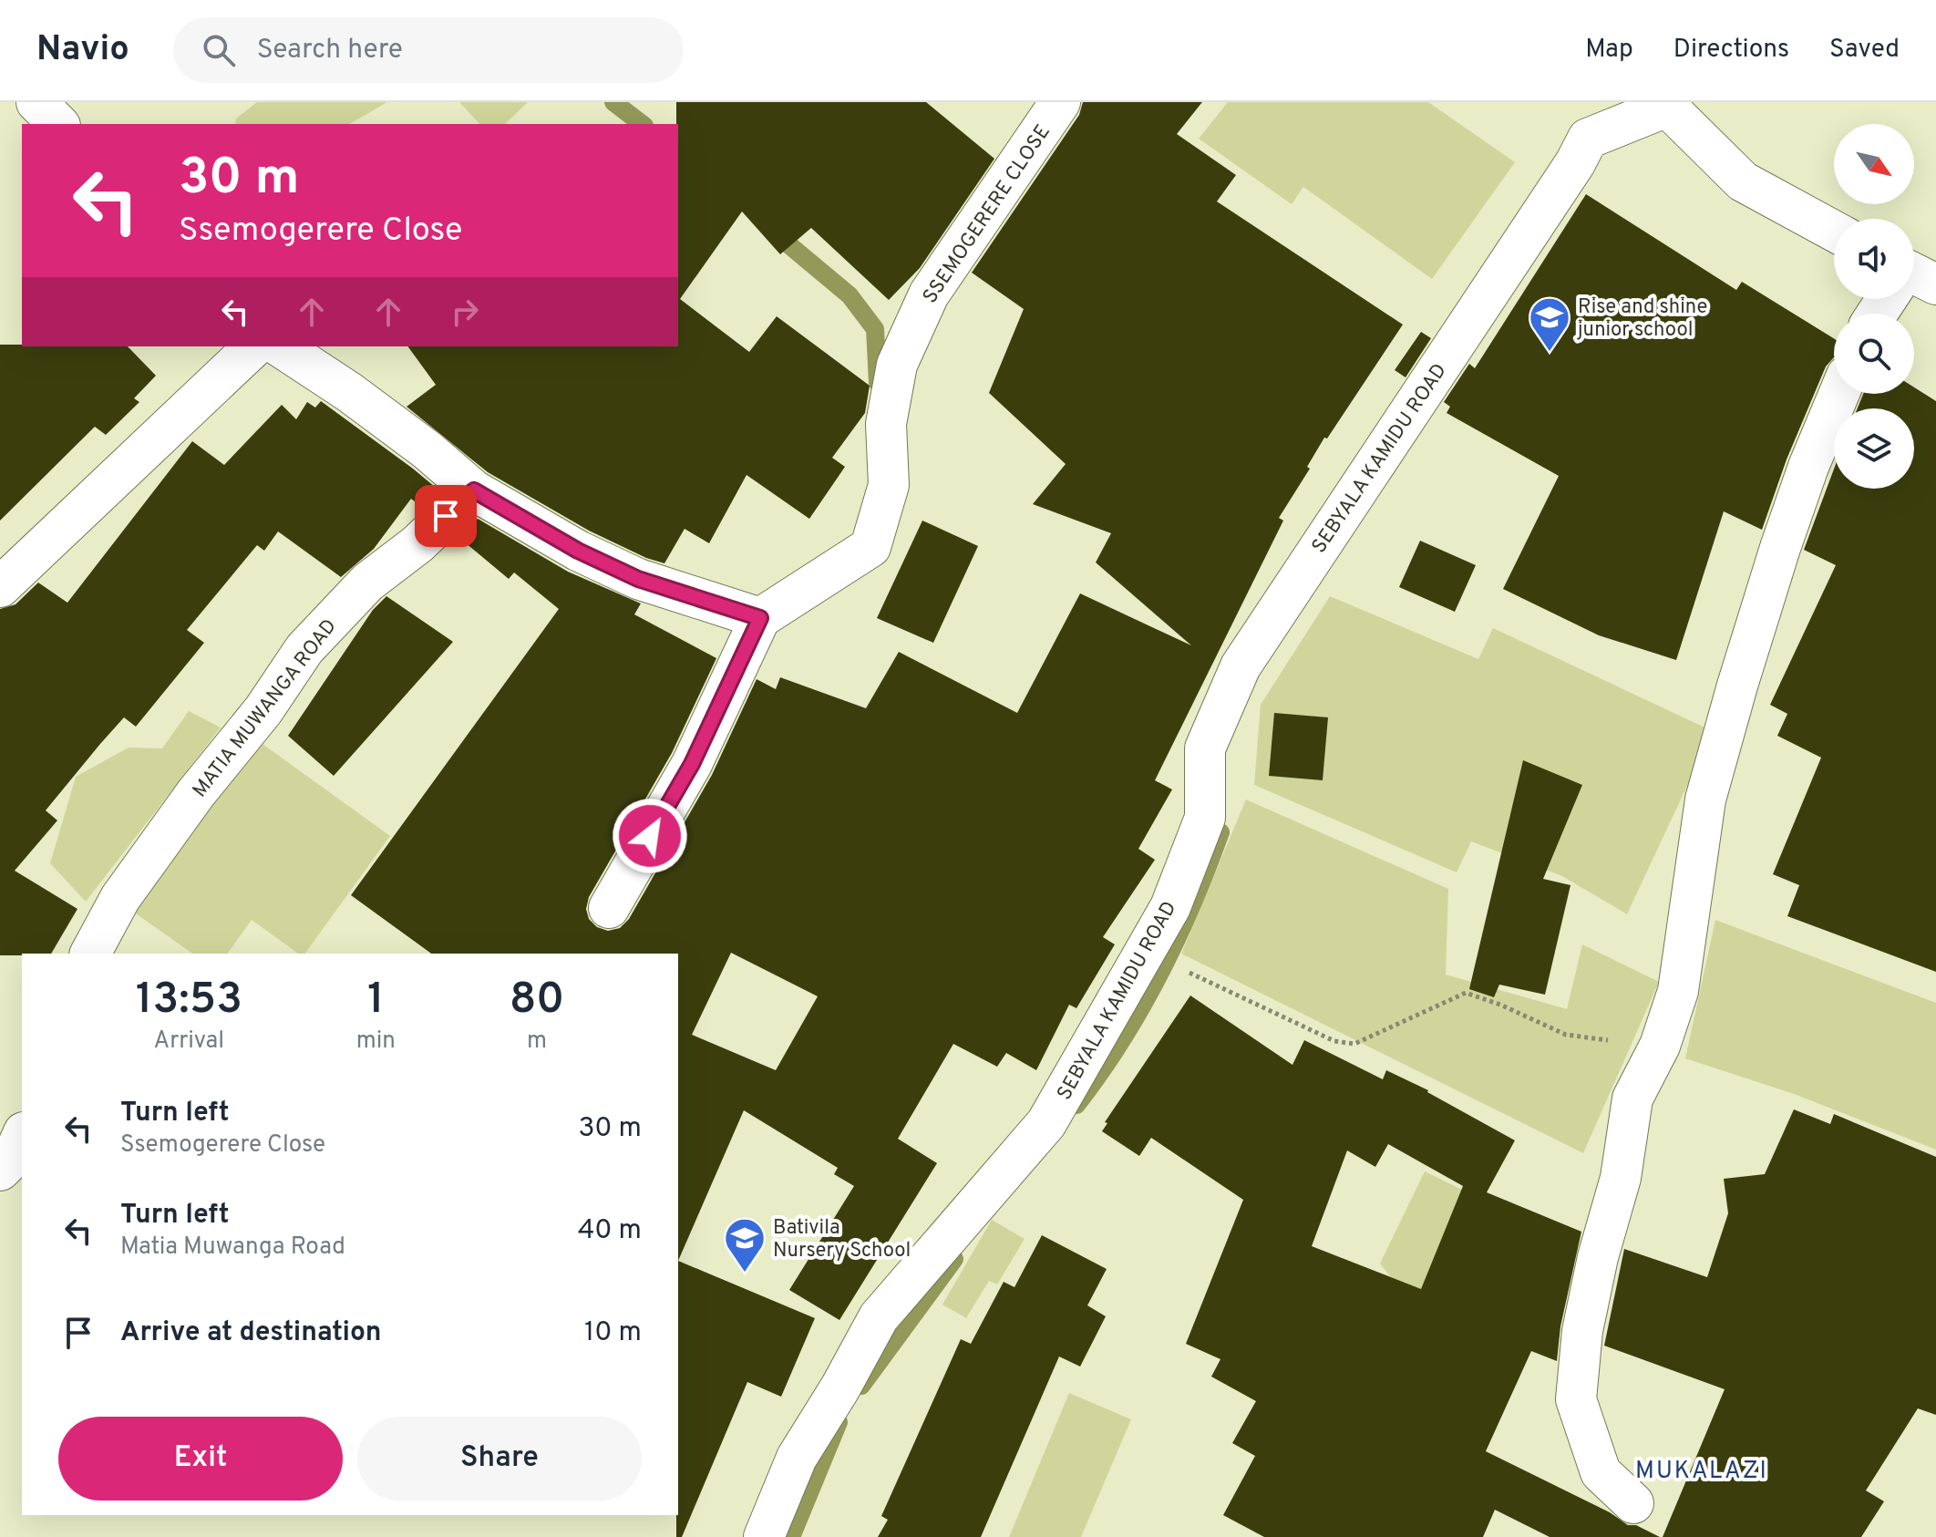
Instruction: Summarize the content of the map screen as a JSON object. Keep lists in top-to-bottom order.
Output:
{
  "streets": {
    "street": ["SSEMOGERERE CLOSE", "SEBYALA KAMIDU ROAD", "MATIA MUWANGA ROAD"]
  },
  "districts": ["MUKALAZI"],
  "places": {
    "school or university": ["Rise and shine junior school", "Bativila Nursery School"]
  },
  "north": "bottom right",
  "page": {
    "header": "Navio",
    "search": "Search here",
    "nav": ["Map", "Directions", "Saved"],
    "turn": ["30 m", "Ssemogerere Close"],
    "eta": [
      "13:53",
      "Arrival",
      "1",
      "min",
      "80",
      "m"
    ],
    "list": [
      {
        "name": "Turn left",
        "note": "Ssemogerere Close",
        "value": "30 m"
      },
      {
        "name": "Turn left",
        "note": "Matia Muwanga Road",
        "value": "40 m"
      },
      {
        "name": "Arrive at destination",
        "value": "10 m"
      }
    ],
    "buttons": ["Exit", "Share"]
  }
}
